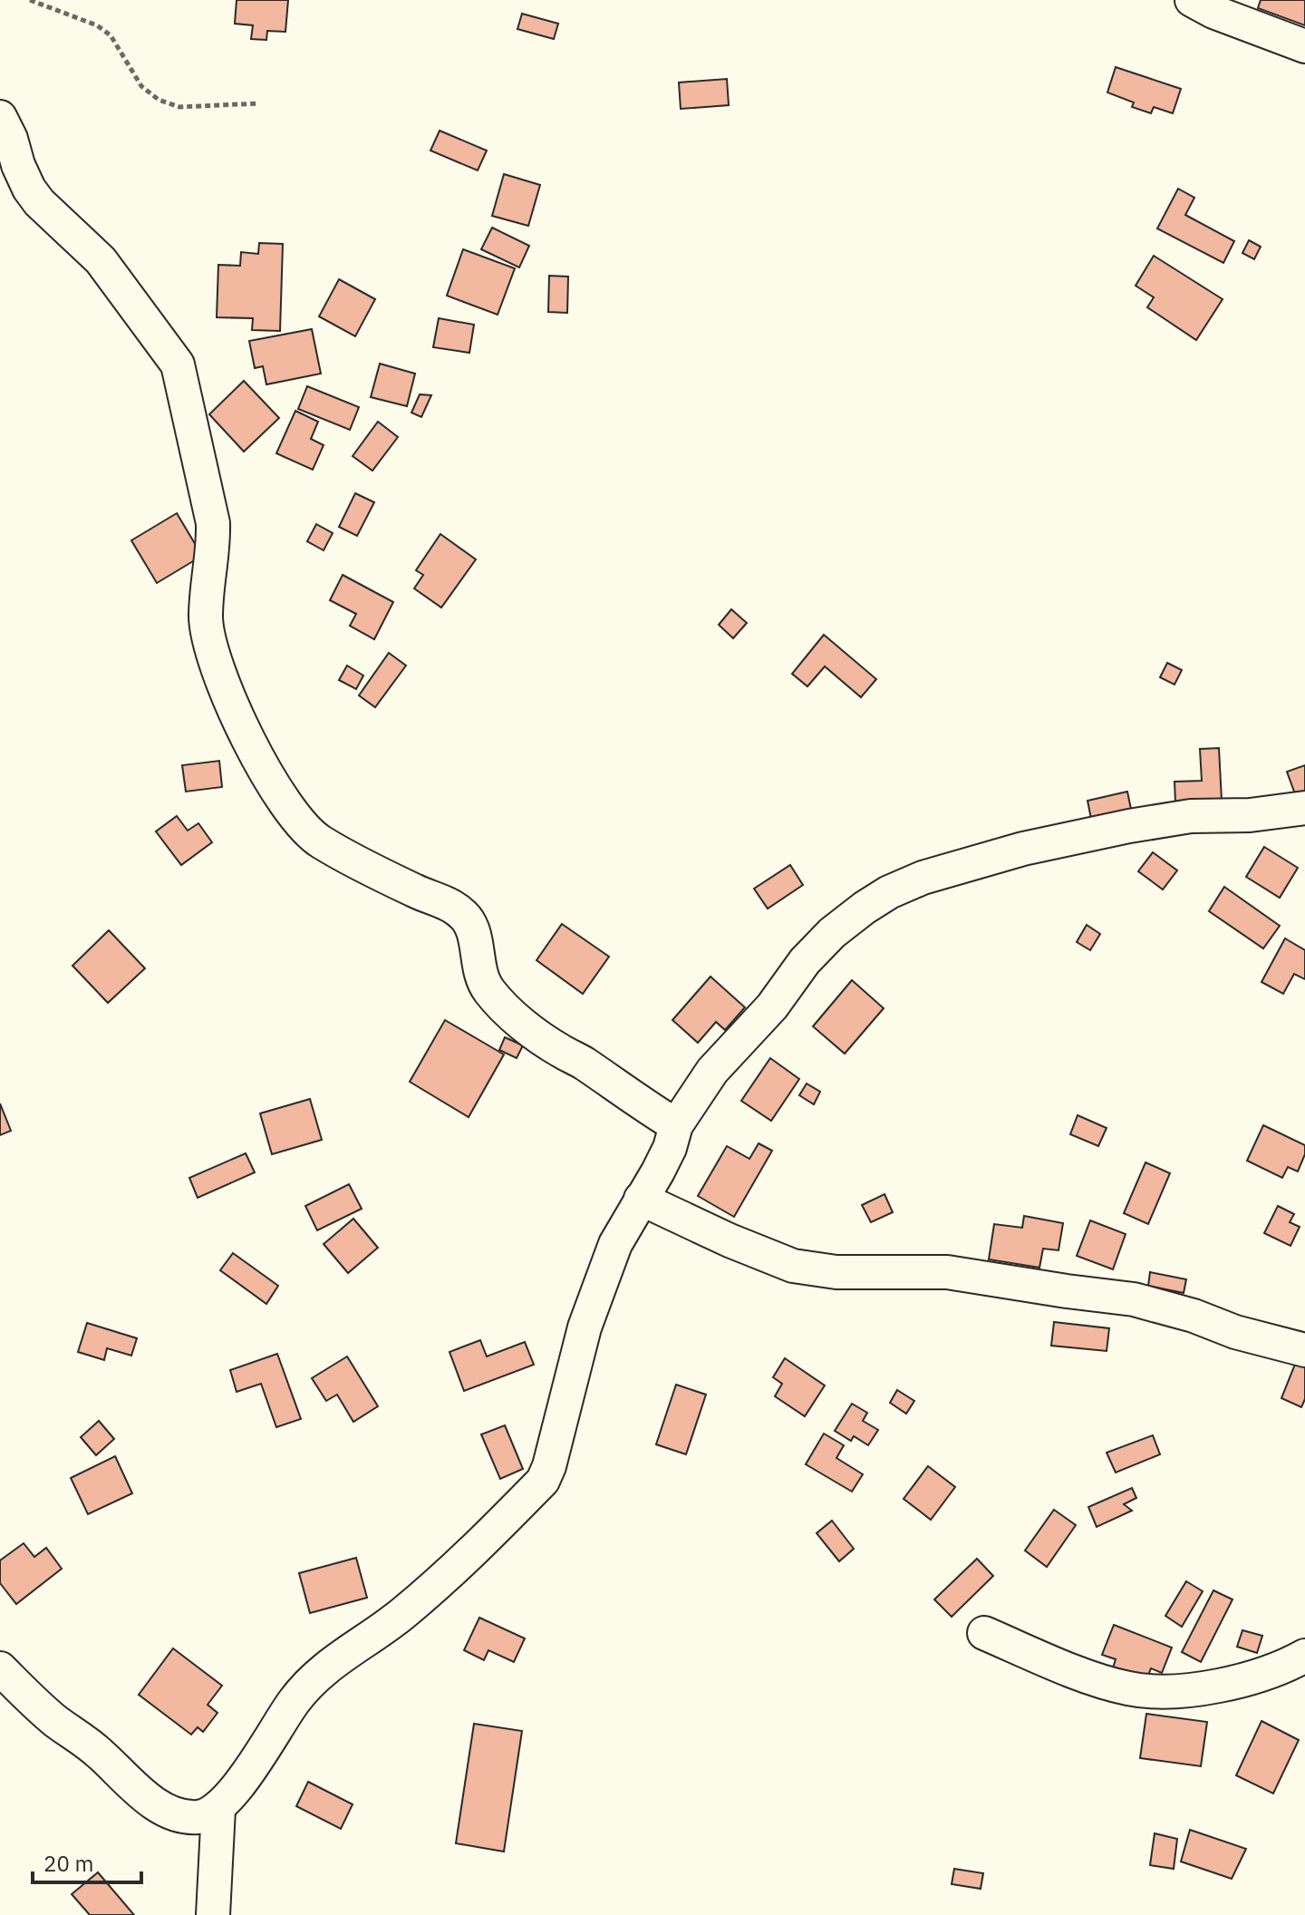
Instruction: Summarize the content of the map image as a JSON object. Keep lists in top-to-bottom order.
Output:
{
  "scale_bar": "20 m"
}
